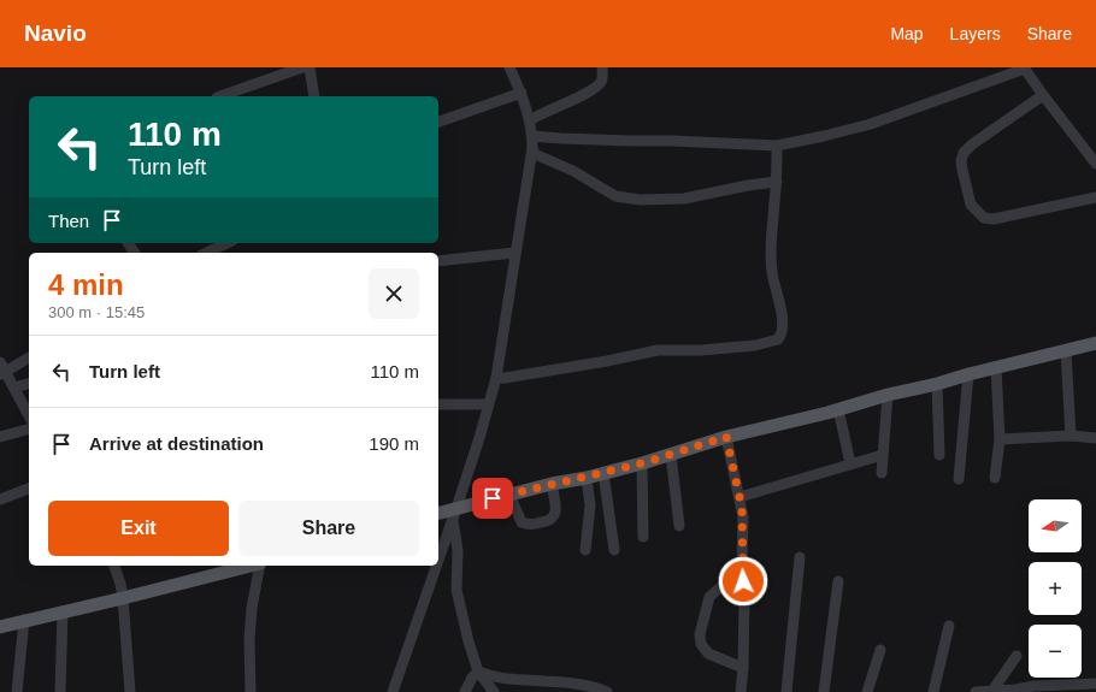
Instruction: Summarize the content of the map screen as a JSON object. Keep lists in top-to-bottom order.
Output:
{
  "north": "left",
  "page": {
    "header": "Navio",
    "nav": ["Map", "Layers", "Share"],
    "turn": ["110 m", "Turn left"],
    "then": "Then",
    "heading": ["4 min", "300 m · 15:45"],
    "list": [
      {
        "name": "Turn left",
        "value": "110 m"
      },
      {
        "name": "Arrive at destination",
        "value": "190 m"
      }
    ],
    "buttons": ["Exit", "Share"],
    "map_buttons": ["+", "−"]
  }
}
